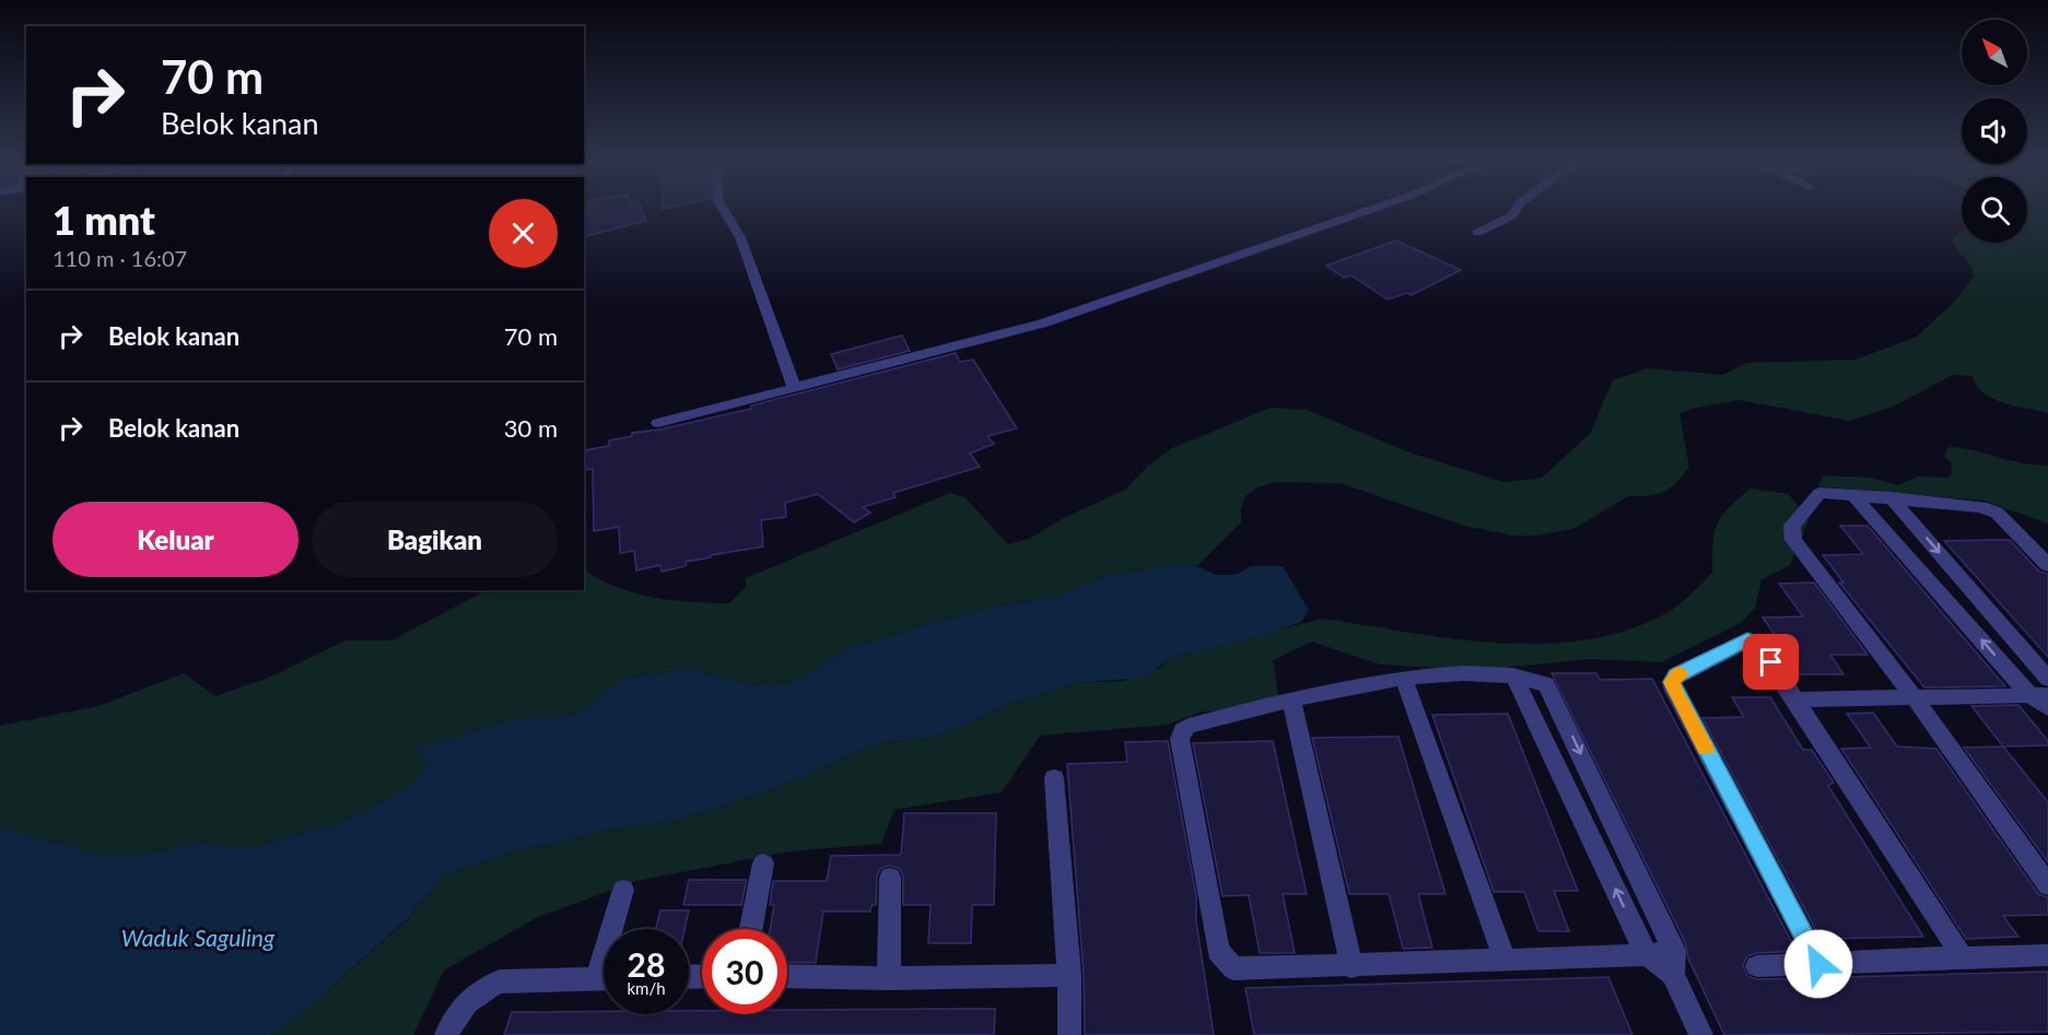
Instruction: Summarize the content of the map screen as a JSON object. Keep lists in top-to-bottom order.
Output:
{
  "water": ["Waduk Saguling"],
  "north": "top left",
  "page": {
    "turn": ["70 m", "Belok kanan"],
    "heading": ["1 mnt", "110 m · 16:07"],
    "list": [
      {
        "name": "Belok kanan",
        "value": "70 m"
      },
      {
        "name": "Belok kanan",
        "value": "30 m"
      }
    ],
    "buttons": ["Keluar", "Bagikan"],
    "speed": "28 km/h",
    "limit": "30"
  }
}
